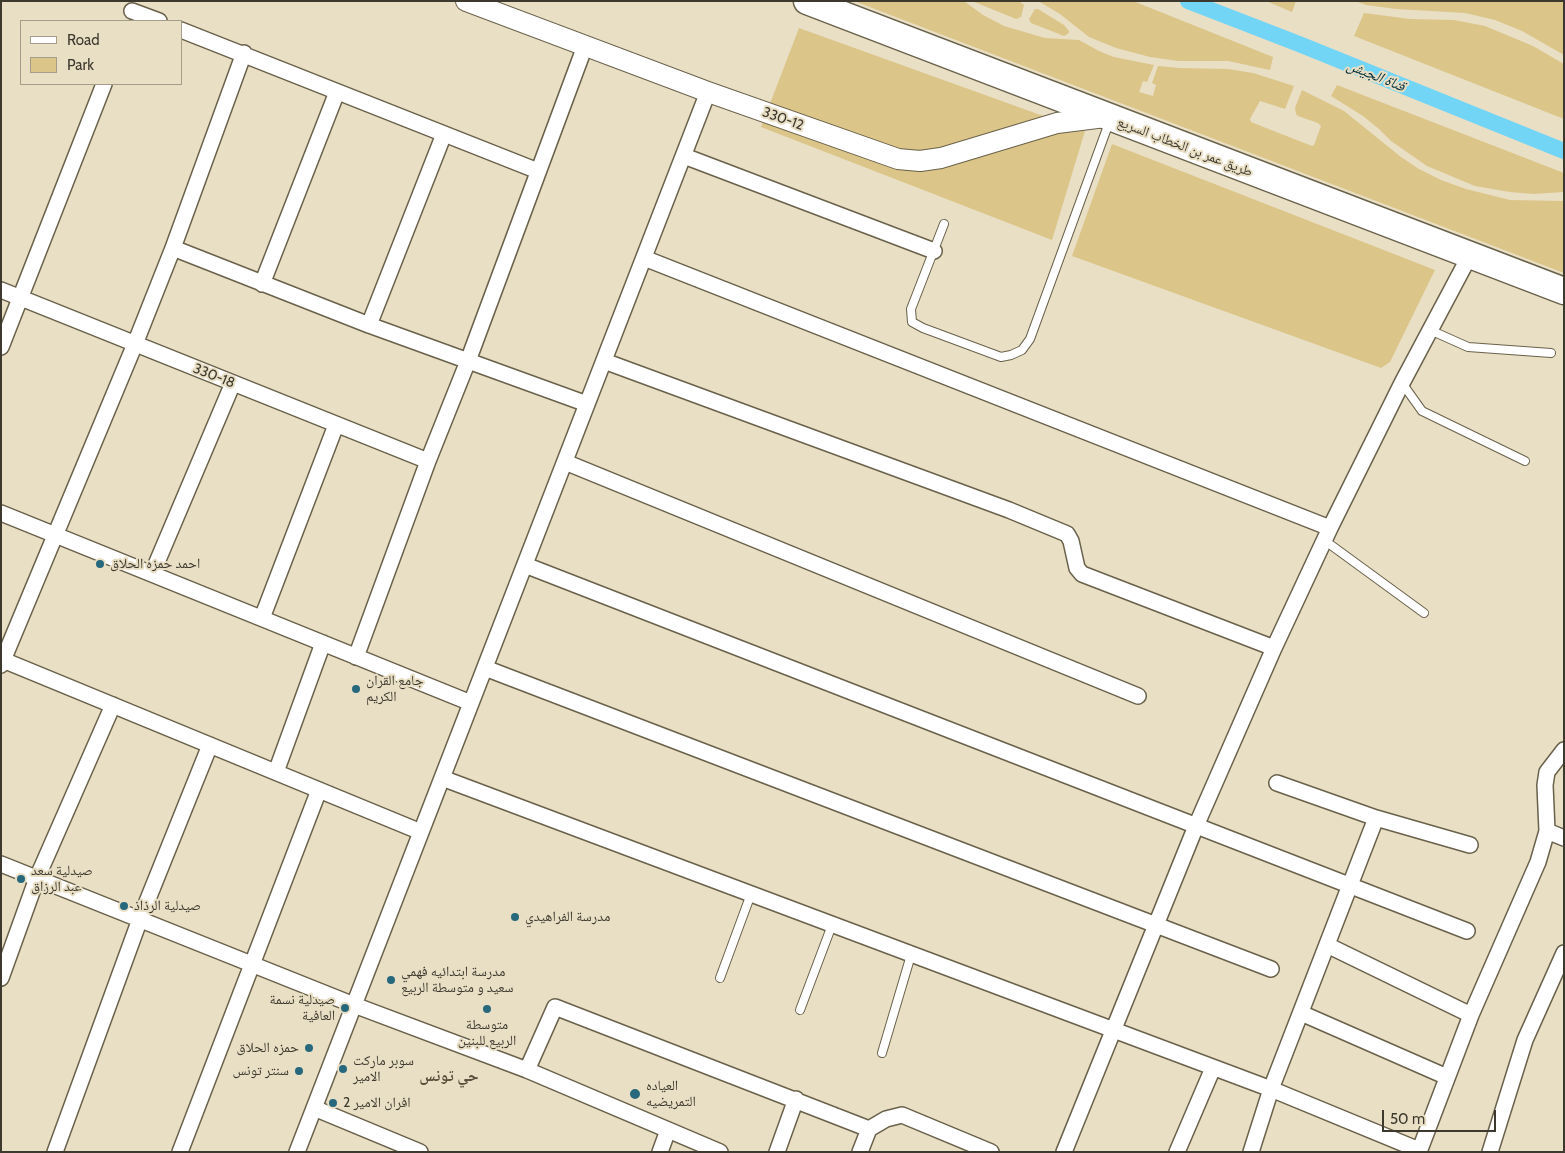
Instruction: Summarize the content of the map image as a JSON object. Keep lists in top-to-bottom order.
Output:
{
  "streets": {
    "highway": ["طريق عمر بن الخطاب السريع"],
    "street": ["330-12", "330-18"]
  },
  "crossings": [
    ["330-12", "طريق عمر بن الخطاب السريع"]
  ],
  "districts": ["حي تونس"],
  "water": ["قناة الجيش"],
  "places": [
    "احمد حمزه الحلاق",
    "جامع القران الكريم",
    "صيدلية سعد عبد الرزاق",
    "صيدلية الرذاذ",
    "مدرسة الفراهيدي",
    "مدرسة ابتدائيه فهمي سعيد و متوسطة الربيع",
    "صيدلية نسمة العافية",
    "متوسطة الربيع للبنين",
    "حمزه الحلاق",
    "سوبر ماركت الامير",
    "سنتر تونس",
    "العياده التمريضيه",
    "افران الامير 2"
  ],
  "legend": ["Road", "Park"],
  "scale_bar": "50 m"
}
